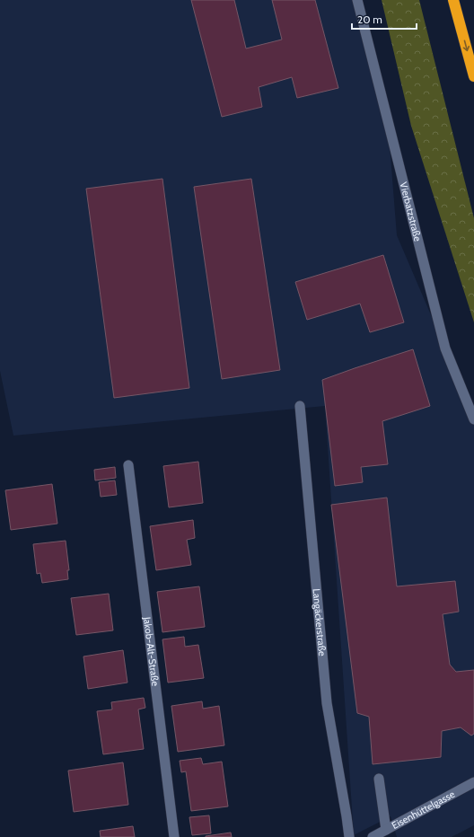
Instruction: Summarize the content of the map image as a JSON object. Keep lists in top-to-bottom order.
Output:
{
  "streets": {
    "street": [
      "Vierbatzstraße",
      "Langäckerstraße",
      "Jakob-Alt-Straße",
      "Eisenhüttelgasse"
    ]
  },
  "scale_bar": "20 m"
}
